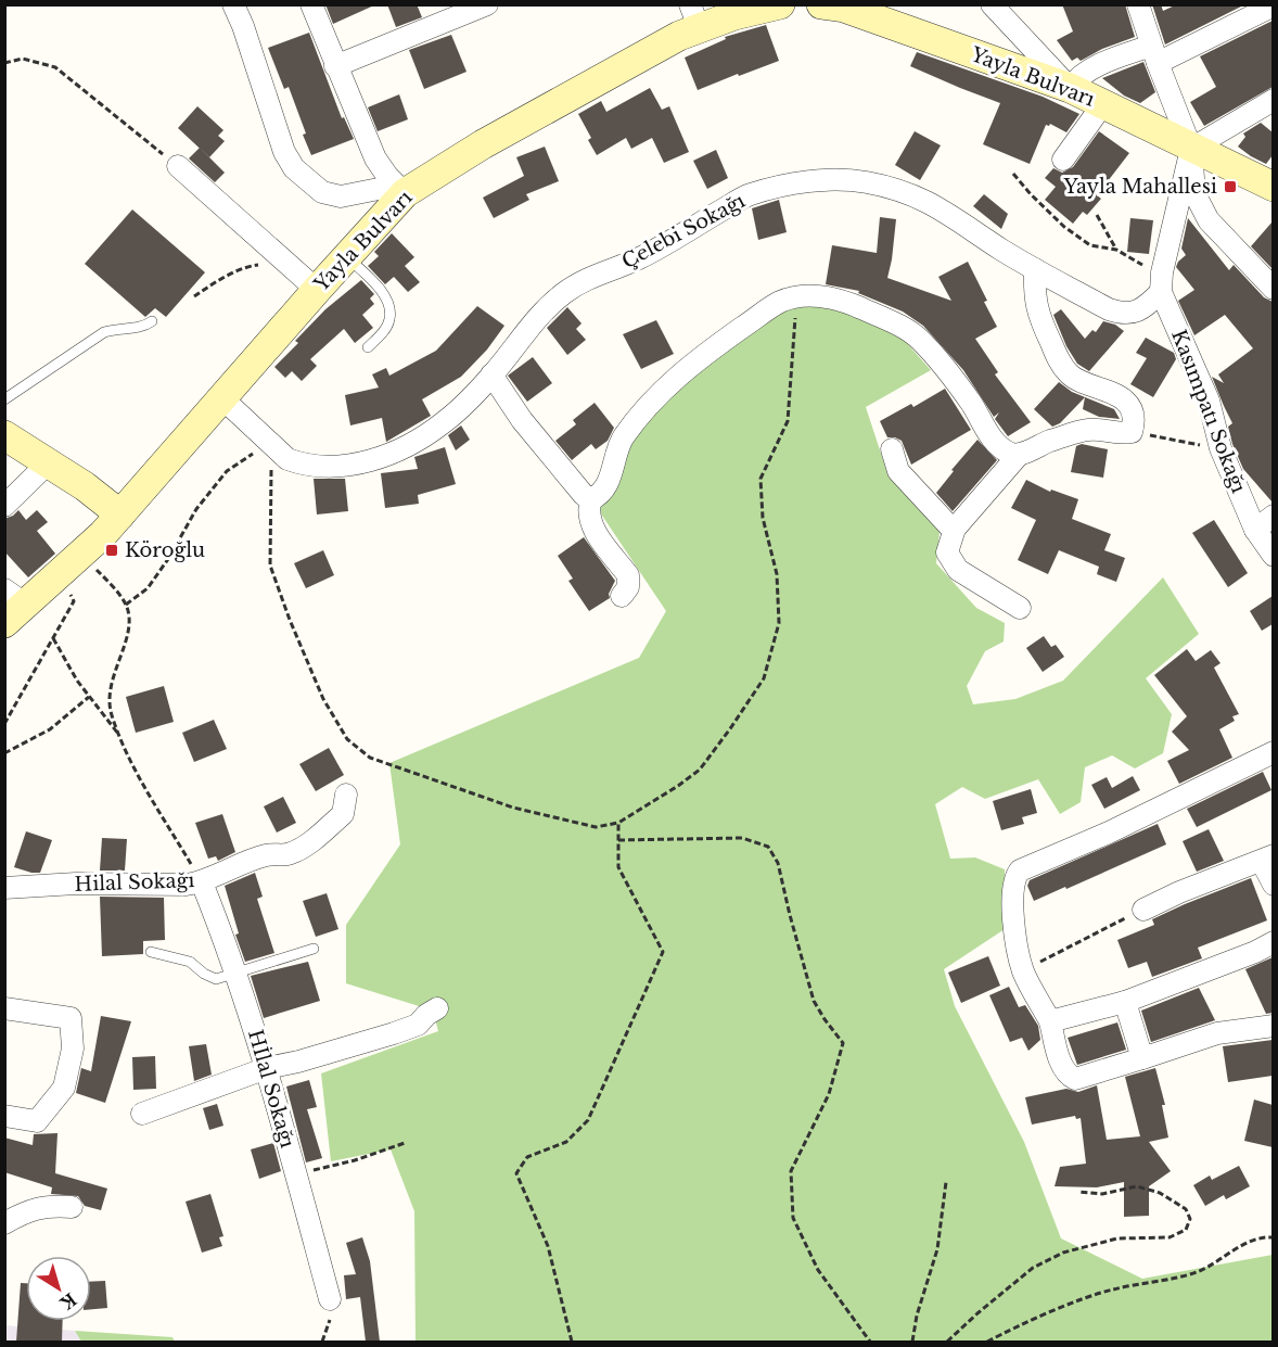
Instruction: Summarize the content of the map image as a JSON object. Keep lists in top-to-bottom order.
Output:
{
  "streets": {
    "main road": ["Yayla Bulvarı"],
    "street": [
      "Çelebi Sokağı",
      "Kasımpatı Sokağı",
      "Hilal Sokağı",
      "Hİlal Sokağı"
    ]
  },
  "crossings": [
    ["Yayla Bulvarı", "Çelebi Sokağı"],
    ["Çelebi Sokağı", "Kasımpatı Sokağı"],
    ["Hilal Sokağı", "Hİlal Sokağı"]
  ],
  "places": {
    "transit": ["Yayla Mahallesi", "Köroğlu"]
  },
  "north": "bottom right"
}
